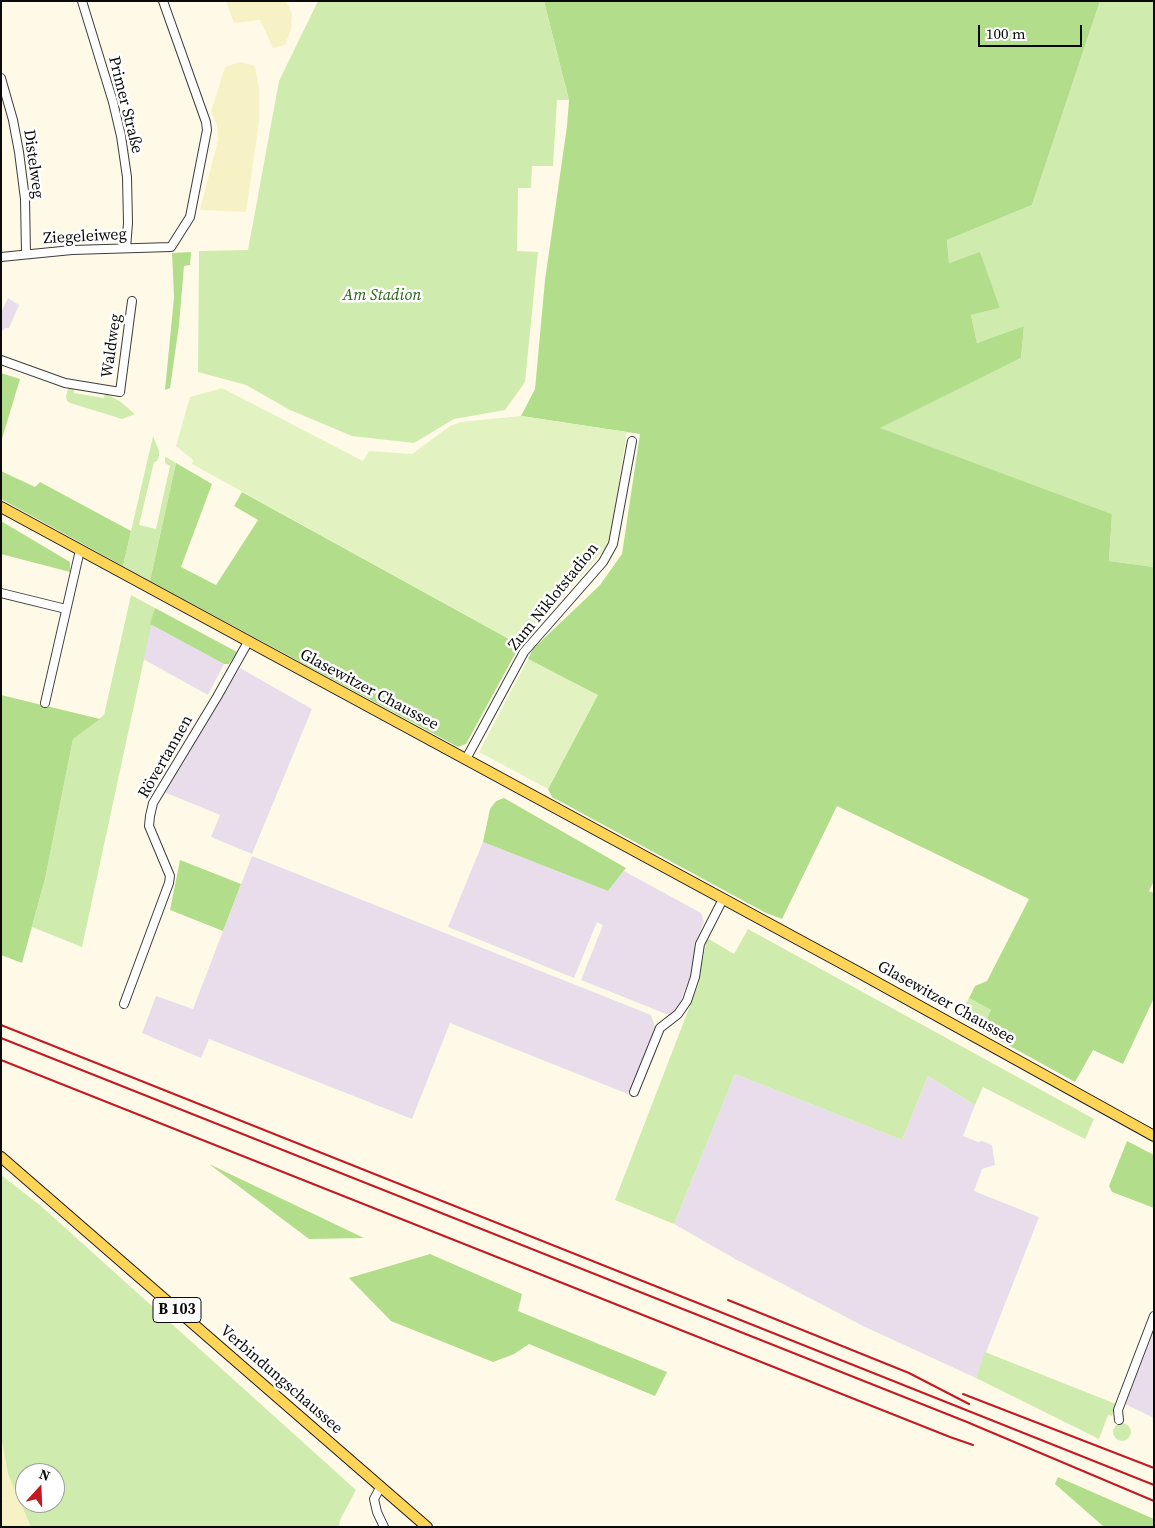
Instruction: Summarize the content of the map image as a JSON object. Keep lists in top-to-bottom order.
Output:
{
  "streets": {
    "main road": ["Glasewitzer Chaussee", "B 103", "Verbindungschaussee"],
    "street": [
      "Primer Straße",
      "Distelweg",
      "Ziegeleiweg",
      "Waldweg",
      "Zum Niklotstadion",
      "Rövertannen"
    ]
  },
  "crossings": [
    ["Primer Straße", "Ziegeleiweg"],
    ["Distelweg", "Ziegeleiweg"],
    ["Zum Niklotstadion", "Glasewitzer Chaussee"],
    ["Glasewitzer Chaussee", "Rövertannen"]
  ],
  "parks": ["Am Stadion"],
  "scale_bar": "100 m",
  "north": "top"
}
